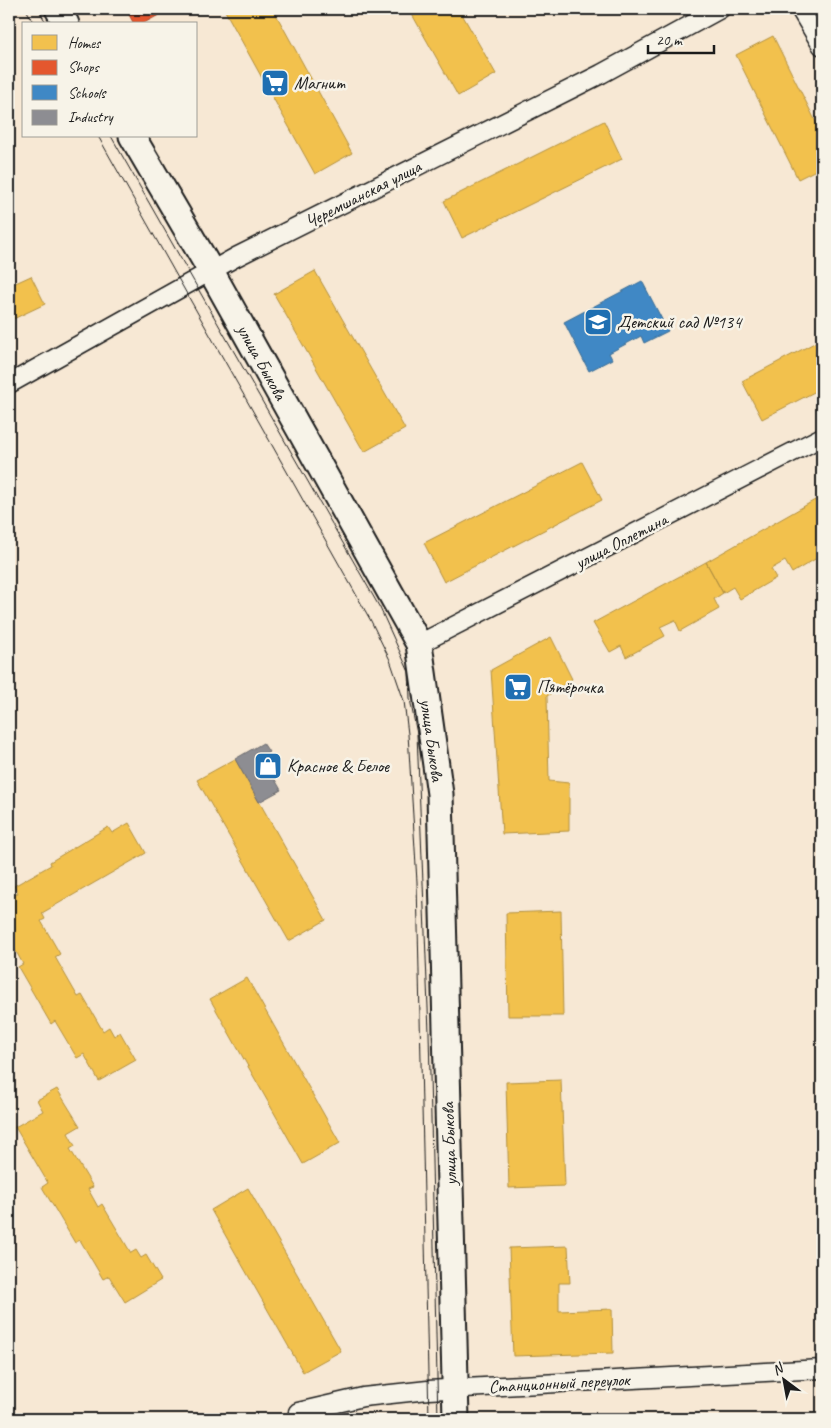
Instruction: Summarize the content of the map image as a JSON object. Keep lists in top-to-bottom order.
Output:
{
  "streets": {
    "street": [
      "Черемшанская улица",
      "улица Быкова",
      "улица Оплетина",
      "Станционный переулок"
    ]
  },
  "crossings": [
    ["Черемшанская улица", "улица Быкова"],
    ["улица Быкова", "улица Оплетина"],
    ["улица Быкова", "Станционный переулок"]
  ],
  "places": {
    "supermarket": ["Магнит", "Пятёрочка"],
    "school or university": ["Детский сад №134"],
    "shop": ["Красное & Белое"]
  },
  "legend": [
    "Homes",
    "Shops",
    "Schools",
    "Industry"
  ],
  "scale_bar": "20 m",
  "north": "top left"
}
